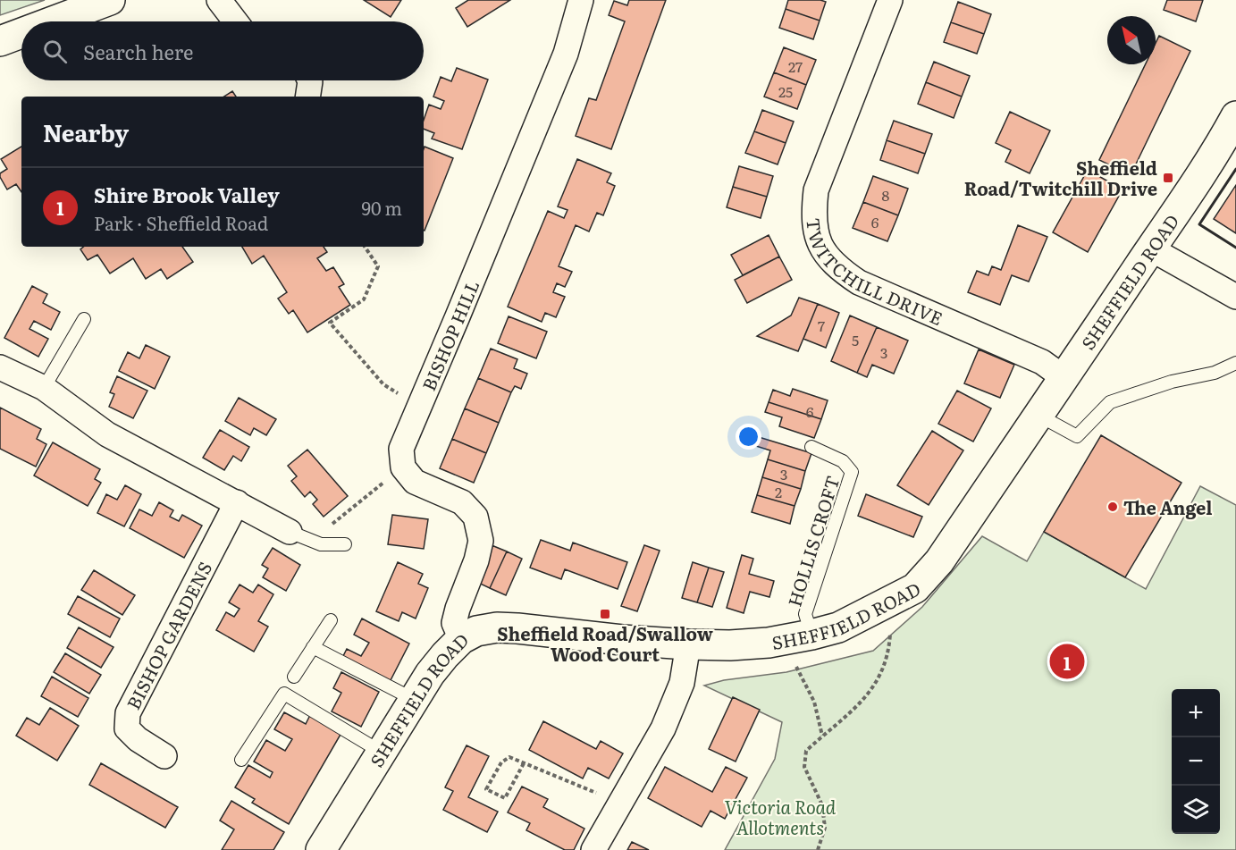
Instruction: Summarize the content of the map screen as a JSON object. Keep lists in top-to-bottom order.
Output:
{
  "streets": {
    "main road": ["SHEFFIELD ROAD"],
    "street": ["TWITCHILL DRIVE", "BISHOP HILL", "BISHOP GARDENS"],
    "lane": ["HOLLIS CROFT"]
  },
  "crossings": [
    ["TWITCHILL DRIVE", "SHEFFIELD ROAD"],
    ["SHEFFIELD ROAD", "BISHOP HILL"],
    ["SHEFFIELD ROAD", "HOLLIS CROFT"]
  ],
  "parks": ["Victoria Road Allotments"],
  "places": {
    "transit": ["Sheffield Road/Twitchill Drive", "Sheffield Road/Swallow Wood Court"],
    "other": ["The Angel"]
  },
  "house_numbers": [
    "27",
    "25",
    "8",
    "6",
    "7",
    "5",
    "3",
    "6",
    "3",
    "2"
  ],
  "north": "top left",
  "page": {
    "search": "Search here",
    "heading": "Nearby",
    "list": [
      {
        "mark": "1",
        "name": "Shire Brook Valley",
        "note": "Park · Sheffield Road",
        "value": "90 m"
      }
    ],
    "pins": "1",
    "map_buttons": ["+", "−"]
  }
}
